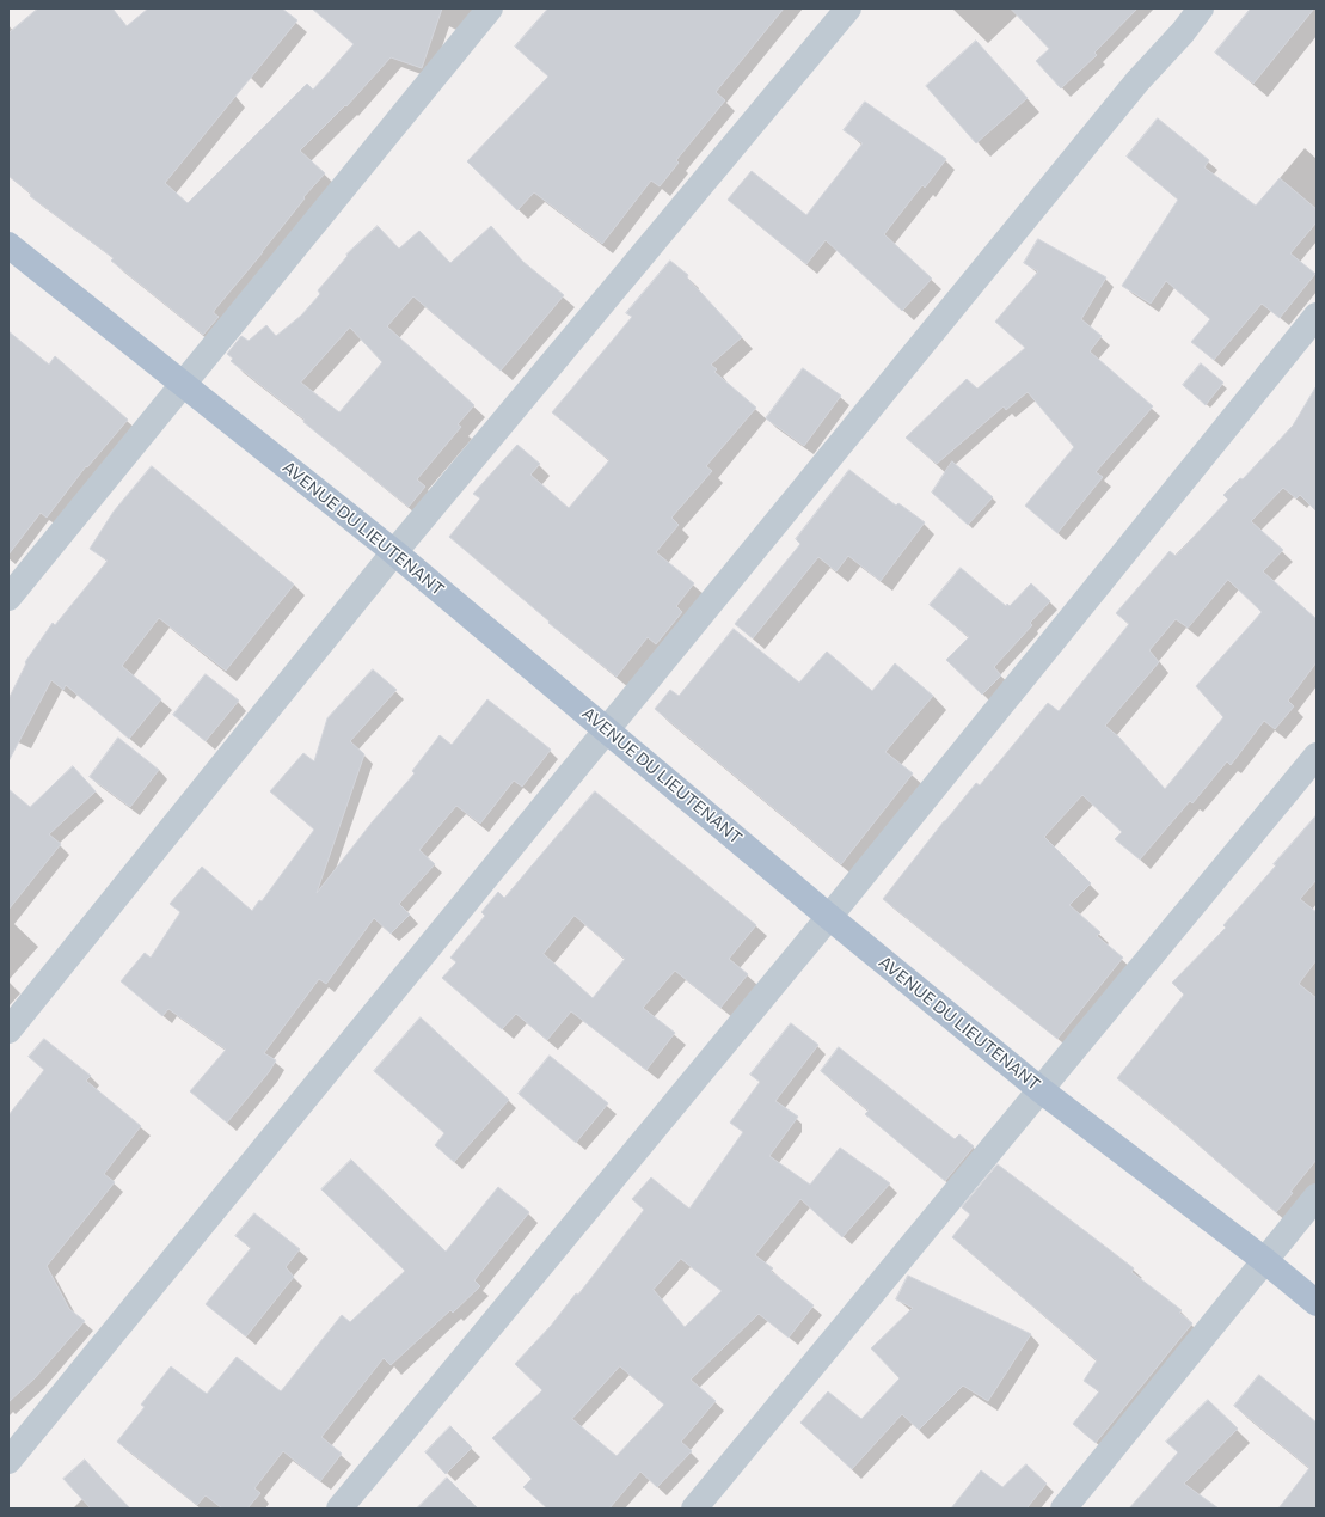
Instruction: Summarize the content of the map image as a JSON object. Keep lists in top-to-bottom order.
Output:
{
  "streets": {
    "main road": ["AVENUE DU LIEUTENANT"]
  }
}
